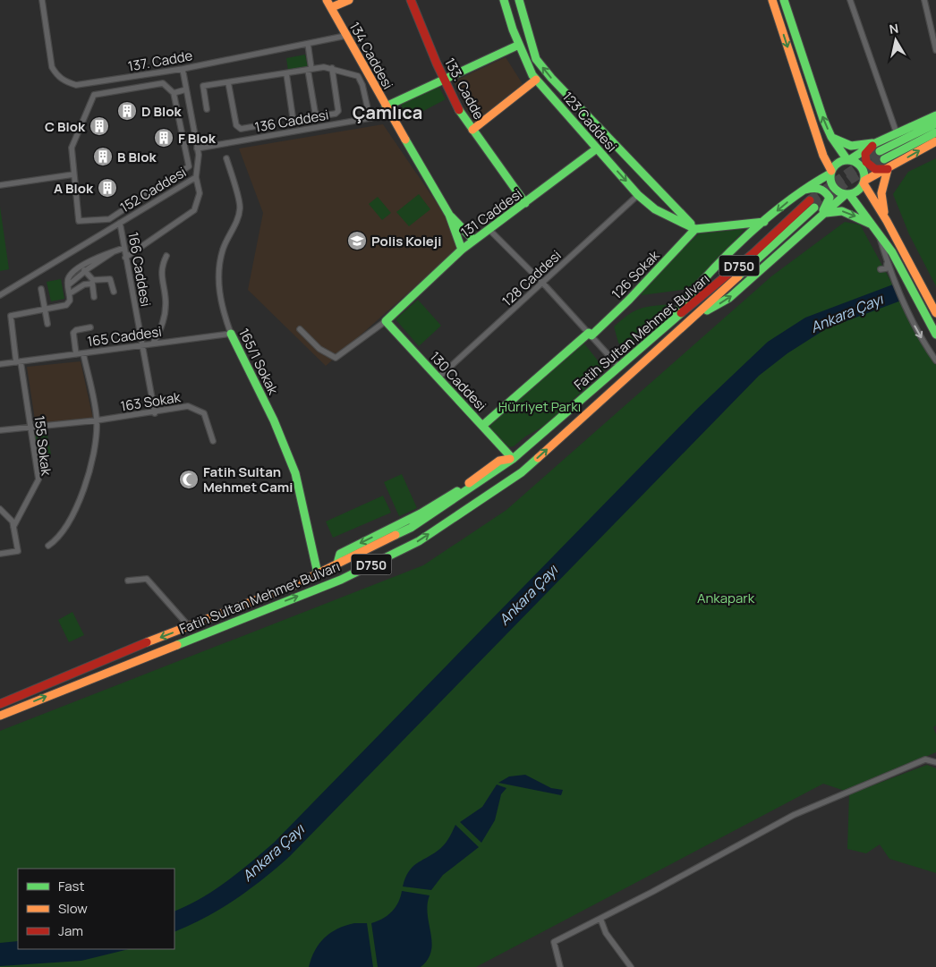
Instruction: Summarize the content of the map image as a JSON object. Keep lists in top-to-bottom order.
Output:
{
  "streets": {
    "main road": [
      "134 Caddesi",
      "133. Cadde",
      "123 Caddesi",
      "131 Caddesi",
      "D750",
      "126 Sokak",
      "Fatih Sultan Mehmet Bulvarı",
      "165/1 Sokak",
      "130 Caddesi"
    ],
    "street": [
      "137. Cadde",
      "136 Caddesi",
      "152 Caddesi",
      "166 Caddesi",
      "128 Caddesi",
      "165 Caddesi",
      "163 Sokak",
      "155 Sokak"
    ]
  },
  "crossings": [
    ["134 Caddesi", "137. Cadde"],
    ["134 Caddesi", "136 Caddesi"],
    ["134 Caddesi", "131 Caddesi"],
    ["137. Cadde", "152 Caddesi"],
    ["133. Cadde", "131 Caddesi"],
    ["136 Caddesi", "152 Caddesi"],
    ["123 Caddesi", "131 Caddesi"],
    ["123 Caddesi", "126 Sokak"],
    ["123 Caddesi", "128 Caddesi"],
    ["152 Caddesi", "166 Caddesi"],
    ["131 Caddesi", "130 Caddesi"],
    ["166 Caddesi", "165 Caddesi"],
    ["166 Caddesi", "163 Sokak"],
    ["126 Sokak", "130 Caddesi"],
    ["128 Caddesi", "130 Caddesi"],
    ["Fatih Sultan Mehmet Bulvarı", "165/1 Sokak"],
    ["Fatih Sultan Mehmet Bulvarı", "130 Caddesi"],
    ["165 Caddesi", "165/1 Sokak"],
    ["165 Caddesi", "155 Sokak"],
    ["163 Sokak", "155 Sokak"]
  ],
  "districts": ["Çamlıca"],
  "water": ["Ankara Çayı"],
  "parks": ["Hürriyet Parkı", "Ankapark"],
  "places": {
    "building": [
      "D Blok",
      "C Blok",
      "F Blok",
      "B Blok",
      "A Blok"
    ],
    "school or university": ["Polis Koleji"],
    "mosque": ["Fatih Sultan Mehmet Cami"]
  },
  "legend": ["Fast", "Slow", "Jam"],
  "north": "top"
}
